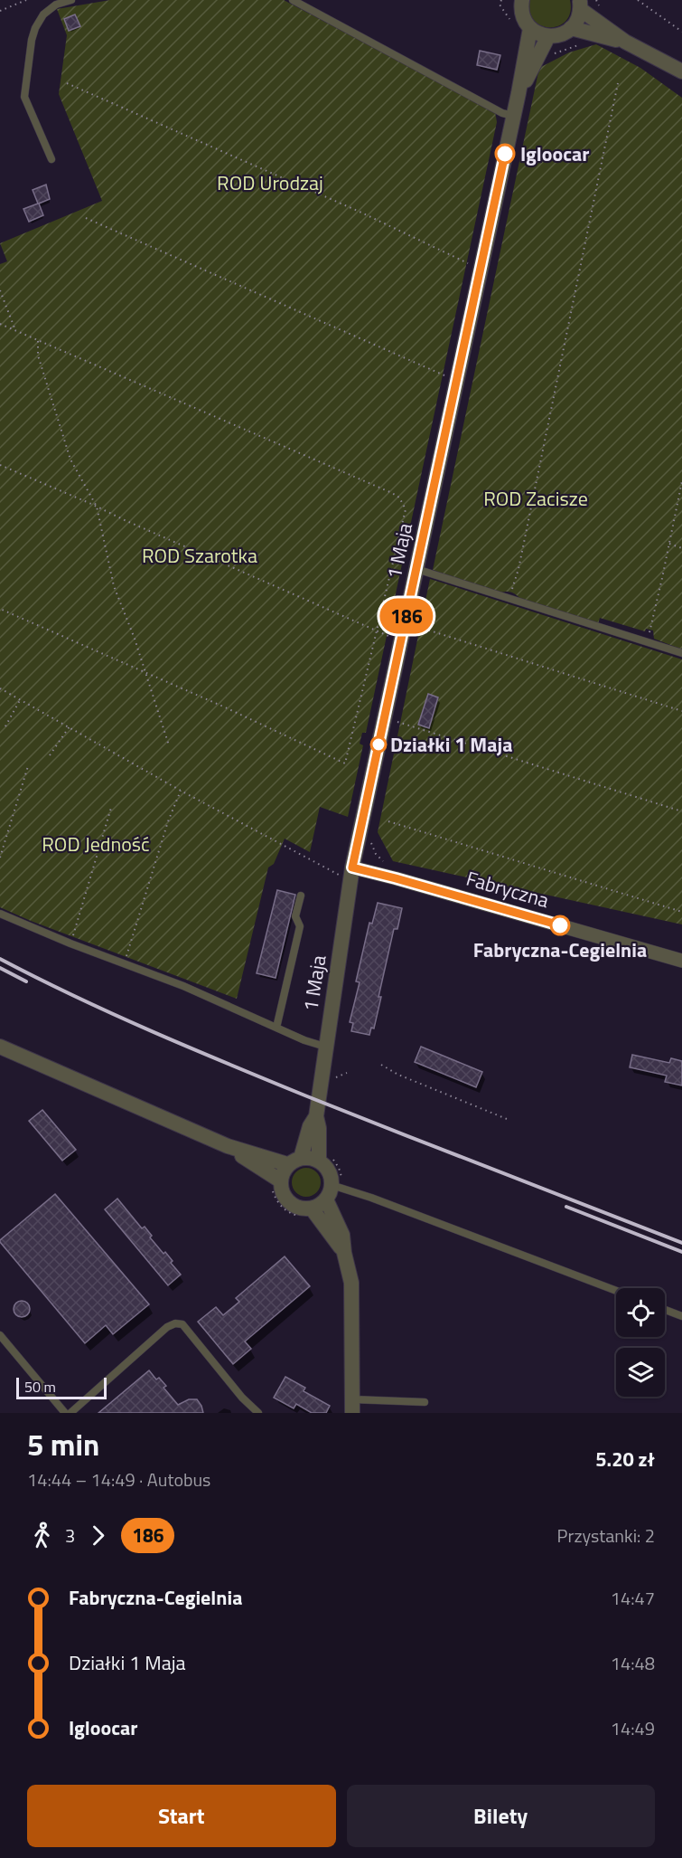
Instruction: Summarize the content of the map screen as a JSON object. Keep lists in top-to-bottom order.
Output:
{
  "streets": {
    "street": ["1 Maja", "Fabryczna"]
  },
  "crossings": [
    ["1 Maja", "Fabryczna"]
  ],
  "parks": [
    "ROD Urodzaj",
    "ROD Zacisze",
    "ROD Szarotka",
    "ROD Jedność"
  ],
  "places": ["Igloocar", "Działki 1 Maja", "Fabryczna-Cegielnia"],
  "lines": ["bus line 186"],
  "scale_bar": "50 m",
  "page": {
    "on_map": "186",
    "scale": "50 m",
    "heading": ["5 min", "14:44 – 14:49 · Autobus", "5.20 zł"],
    "legs": ["3", "186", "Przystanki: 2"],
    "list": [
      {
        "name": "Fabryczna-Cegielnia",
        "value": "14:47"
      },
      {
        "name": "Działki 1 Maja",
        "value": "14:48"
      },
      {
        "name": "Igloocar",
        "value": "14:49"
      }
    ],
    "buttons": ["Start", "Bilety"]
  }
}
